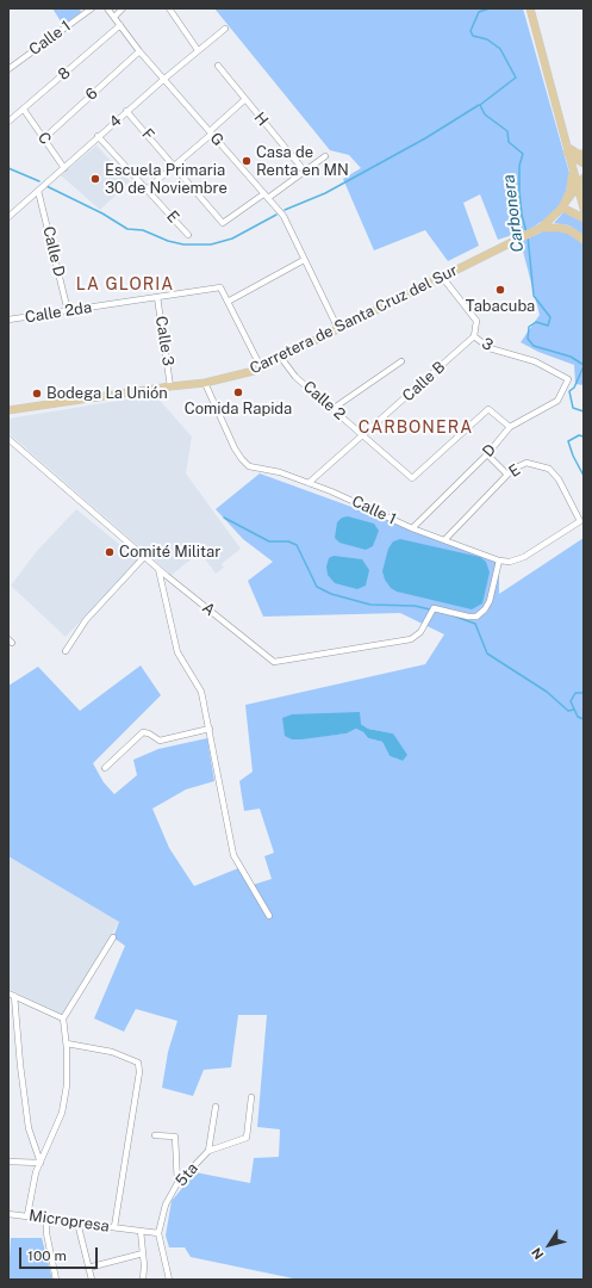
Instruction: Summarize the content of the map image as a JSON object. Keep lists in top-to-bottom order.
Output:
{
  "streets": {
    "main road": ["Carretera de Santa Cruz del Sur"],
    "street": [
      "Calle 1",
      "8",
      "6",
      "H",
      "4",
      "F",
      "C",
      "G",
      "E",
      "Calle D",
      "Calle 2da",
      "Calle 3",
      "3",
      "Calle B",
      "Calle 2",
      "D",
      "A",
      "5ta",
      "Micropresa"
    ]
  },
  "crossings": [
    ["Calle 1", "E"],
    ["Calle 1", "Carretera de Santa Cruz del Sur"],
    ["Calle 1", "Calle B"],
    ["Calle 1", "D"],
    ["Calle 1", "A"],
    ["8", "C"],
    ["8", "G"],
    ["6", "C"],
    ["6", "G"],
    ["4", "F"],
    ["4", "C"],
    ["4", "G"],
    ["4", "E"],
    ["4", "Calle D"],
    ["F", "G"],
    ["G", "Carretera de Santa Cruz del Sur"],
    ["Calle D", "Calle 2da"],
    ["Calle 2da", "Calle 3"],
    ["Carretera de Santa Cruz del Sur", "Calle 3"],
    ["Carretera de Santa Cruz del Sur", "3"],
    ["Carretera de Santa Cruz del Sur", "Calle 2"],
    ["3", "Calle B"],
    ["3", "D"],
    ["Calle B", "Calle 2"],
    ["Calle 2", "D"],
    ["5ta", "Micropresa"]
  ],
  "districts": ["LA GLORIA", "CARBONERA"],
  "water": ["Carbonera"],
  "places": [
    "Casa de Renta en MN",
    "Escuela Primaria 30 de Noviembre",
    "Tabacuba",
    "Comida Rapida",
    "Bodega La Unión",
    "Comité Militar"
  ],
  "scale_bar": "100 m",
  "north": "bottom left"
}
